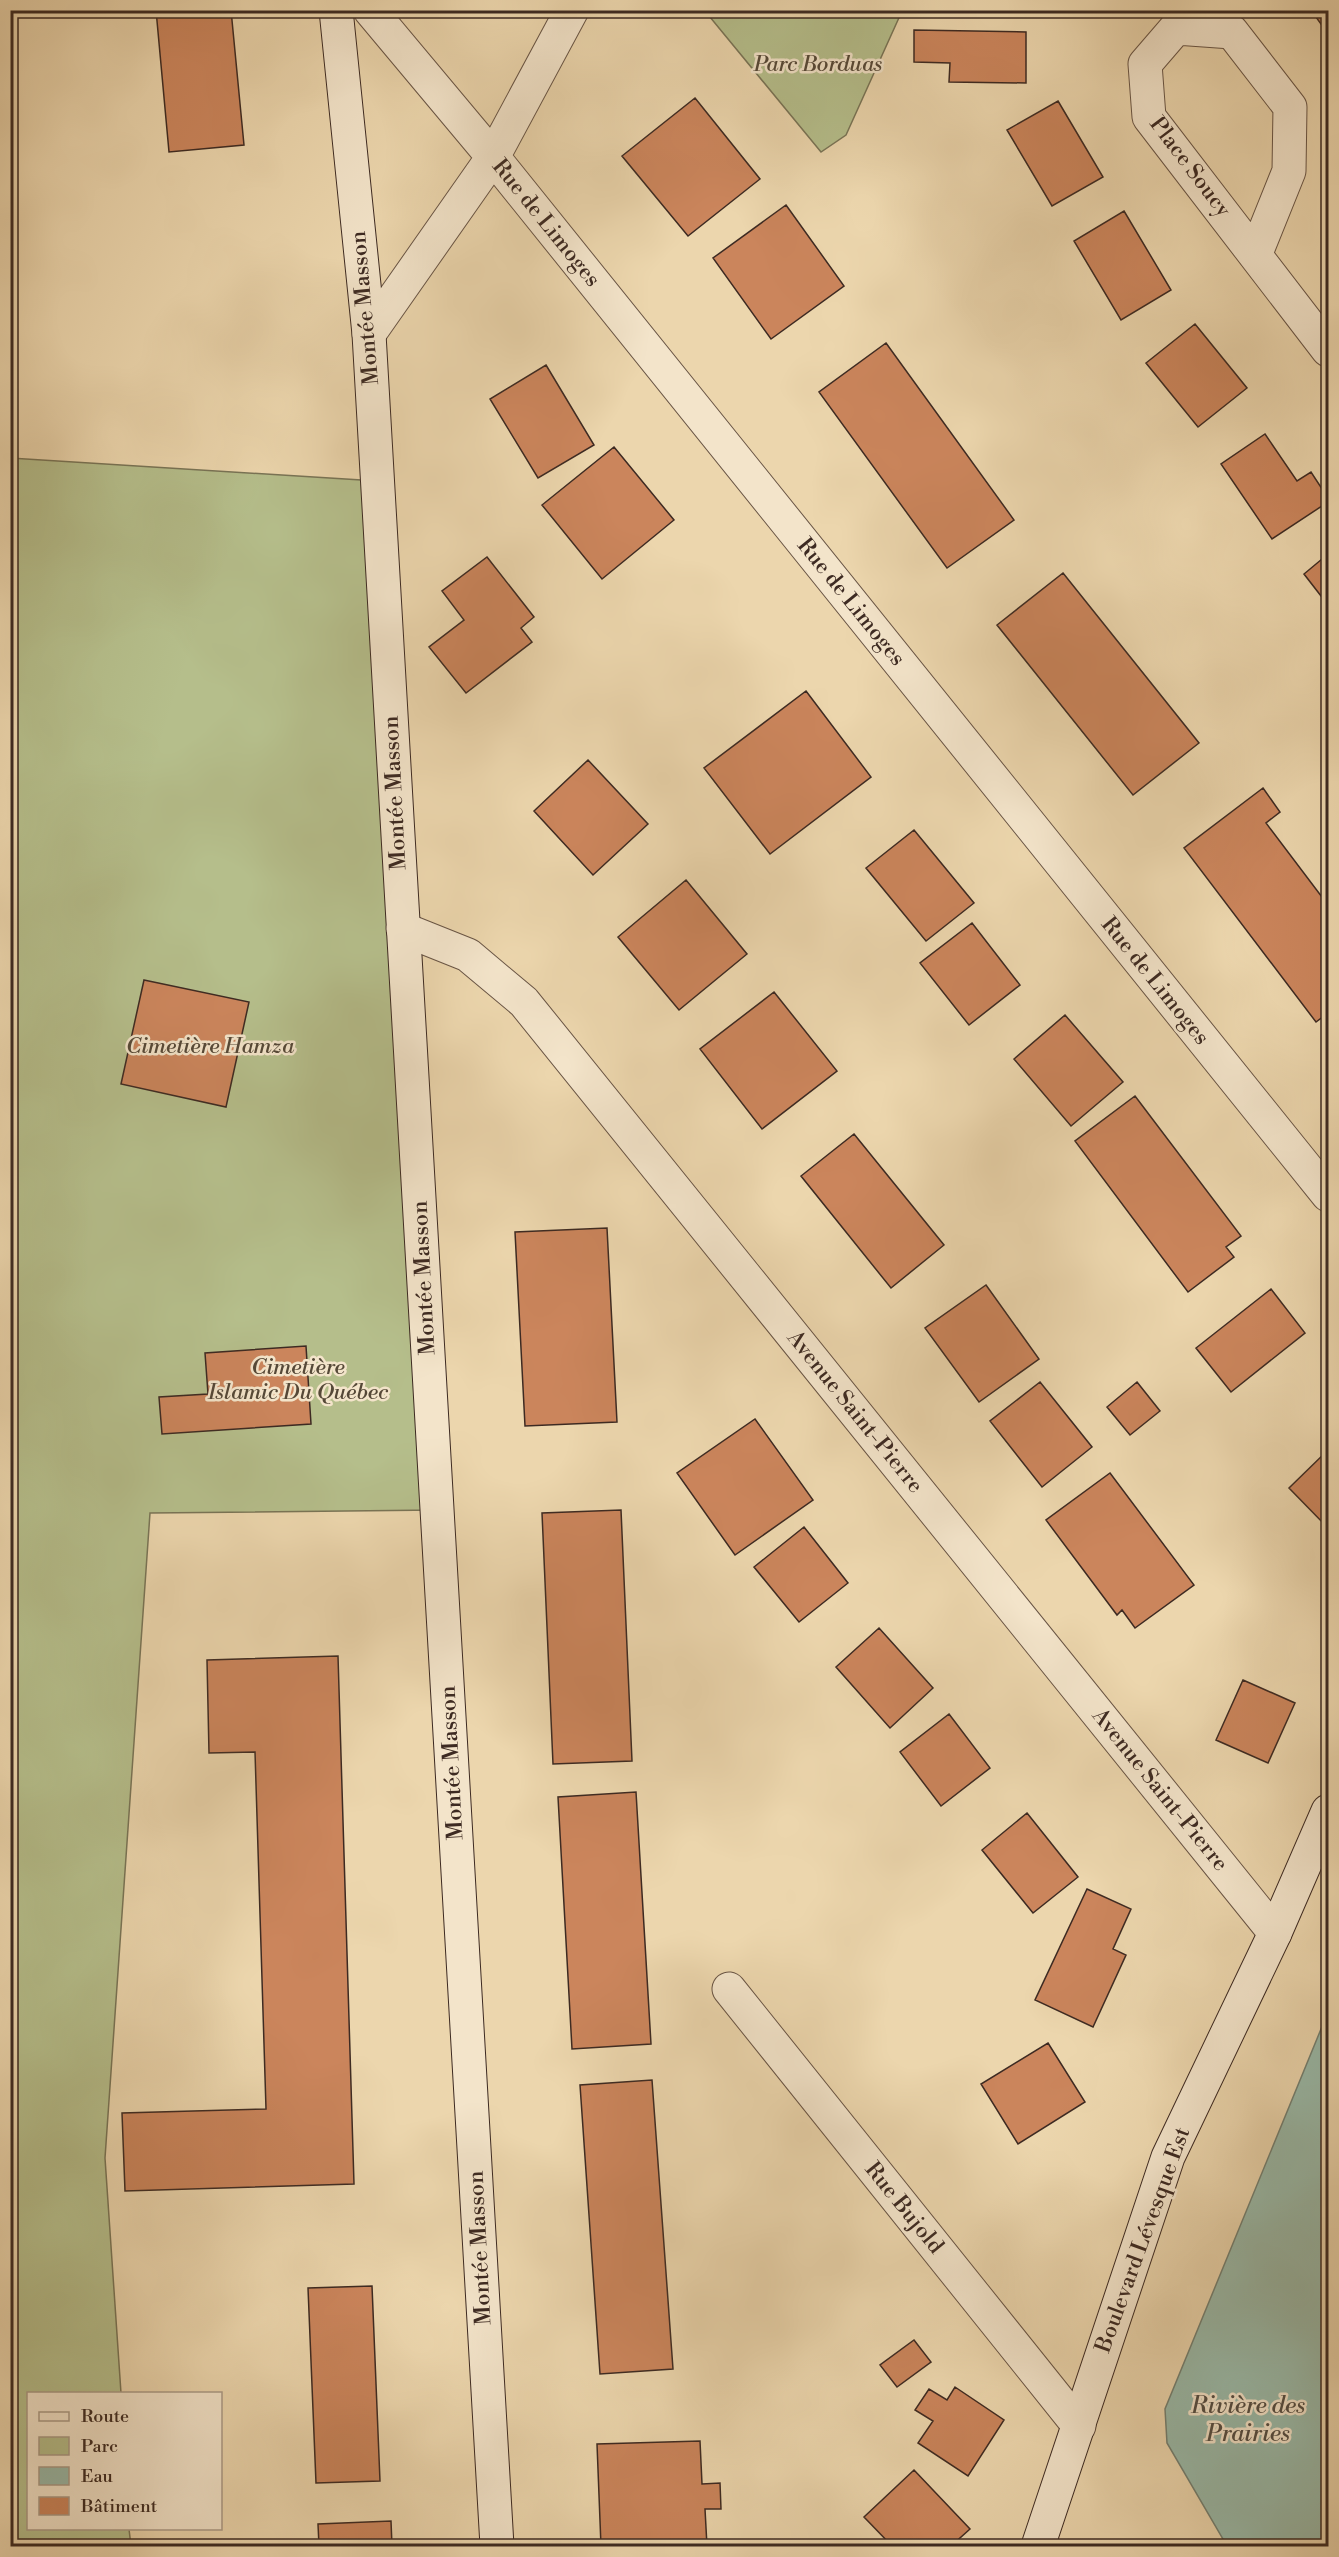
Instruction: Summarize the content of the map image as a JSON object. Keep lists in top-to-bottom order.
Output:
{
  "streets": {
    "street": [
      "Place Soucy",
      "Rue de Limoges",
      "Montée Masson",
      "Avenue Saint-Pierre",
      "Rue Bujold",
      "Boulevard Lévesque Est"
    ]
  },
  "crossings": [
    ["Montée Masson", "Avenue Saint-Pierre"],
    ["Avenue Saint-Pierre", "Boulevard Lévesque Est"],
    ["Rue Bujold", "Boulevard Lévesque Est"]
  ],
  "water": ["Rivière des Prairies"],
  "parks": ["Parc Borduas", "Cimetière Hamza", "Cimetière Islamic Du Québec"],
  "legend": [
    "Route",
    "Parc",
    "Eau",
    "Bâtiment"
  ]
}
